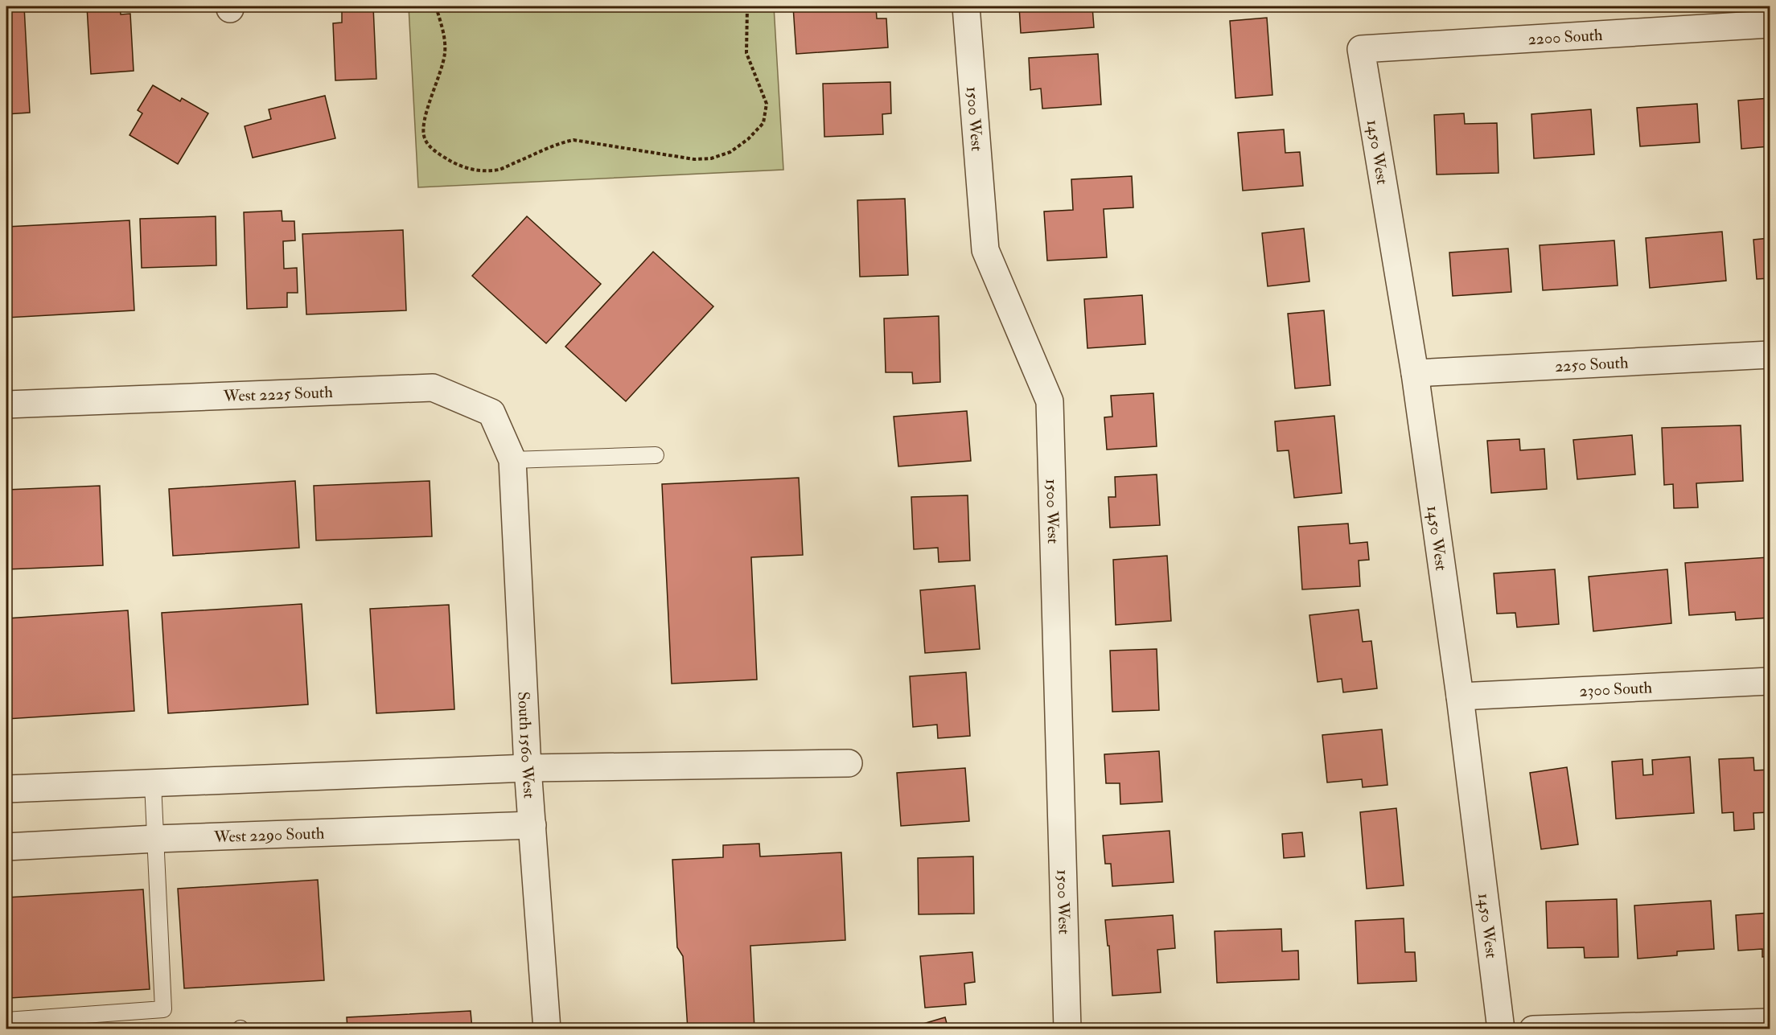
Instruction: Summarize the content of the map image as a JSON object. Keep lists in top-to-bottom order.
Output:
{
  "streets": {
    "street": [
      "2200 South",
      "1500 West",
      "1450 West",
      "2250 South",
      "West 2225 South",
      "2300 South",
      "South 1560 West",
      "West 2290 South"
    ]
  },
  "crossings": [
    ["2200 South", "1450 West"],
    ["1450 West", "2250 South"],
    ["1450 West", "2300 South"],
    ["West 2225 South", "South 1560 West"],
    ["South 1560 West", "West 2290 South"]
  ]
}
